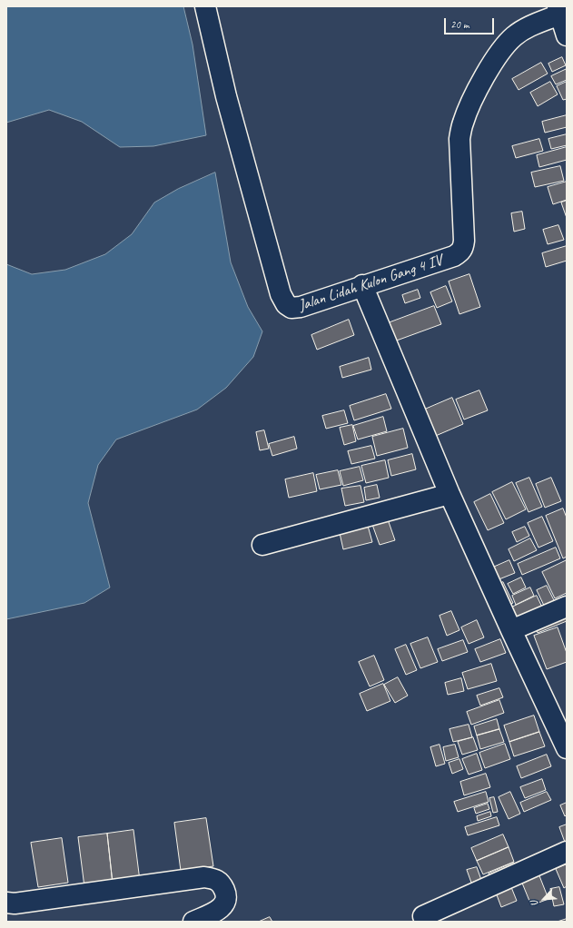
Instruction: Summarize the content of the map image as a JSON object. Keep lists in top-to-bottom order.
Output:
{
  "streets": {
    "street": ["Jalan Lidah Kulon Gang 4 IV"]
  },
  "scale_bar": "20 m",
  "north": "bottom left"
}
